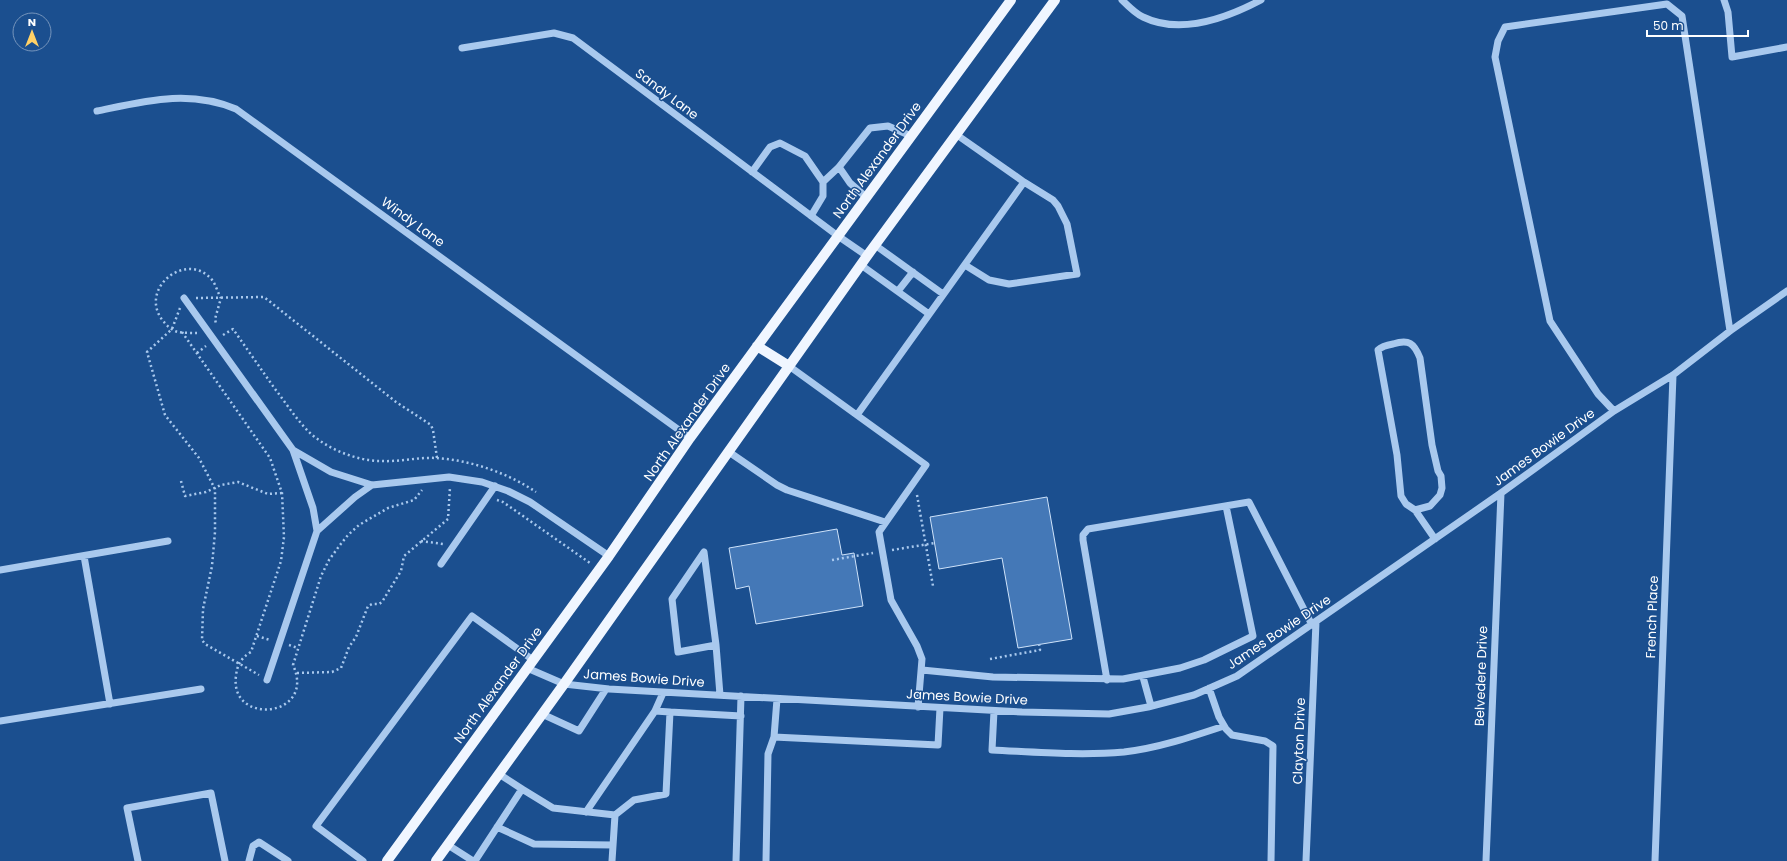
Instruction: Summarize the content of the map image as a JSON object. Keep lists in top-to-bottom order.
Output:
{
  "streets": {
    "main road": ["North Alexander Drive"],
    "street": [
      "Sandy Lane",
      "Windy Lane",
      "James Bowie Drive",
      "French Place",
      "Belvedere Drive",
      "Clayton Drive"
    ]
  },
  "crossings": [
    ["Sandy Lane", "North Alexander Drive"],
    ["North Alexander Drive", "Windy Lane"],
    ["North Alexander Drive", "James Bowie Drive"],
    ["James Bowie Drive", "French Place"],
    ["James Bowie Drive", "Belvedere Drive"],
    ["James Bowie Drive", "Clayton Drive"]
  ],
  "scale_bar": "50 m",
  "north": "top"
}
